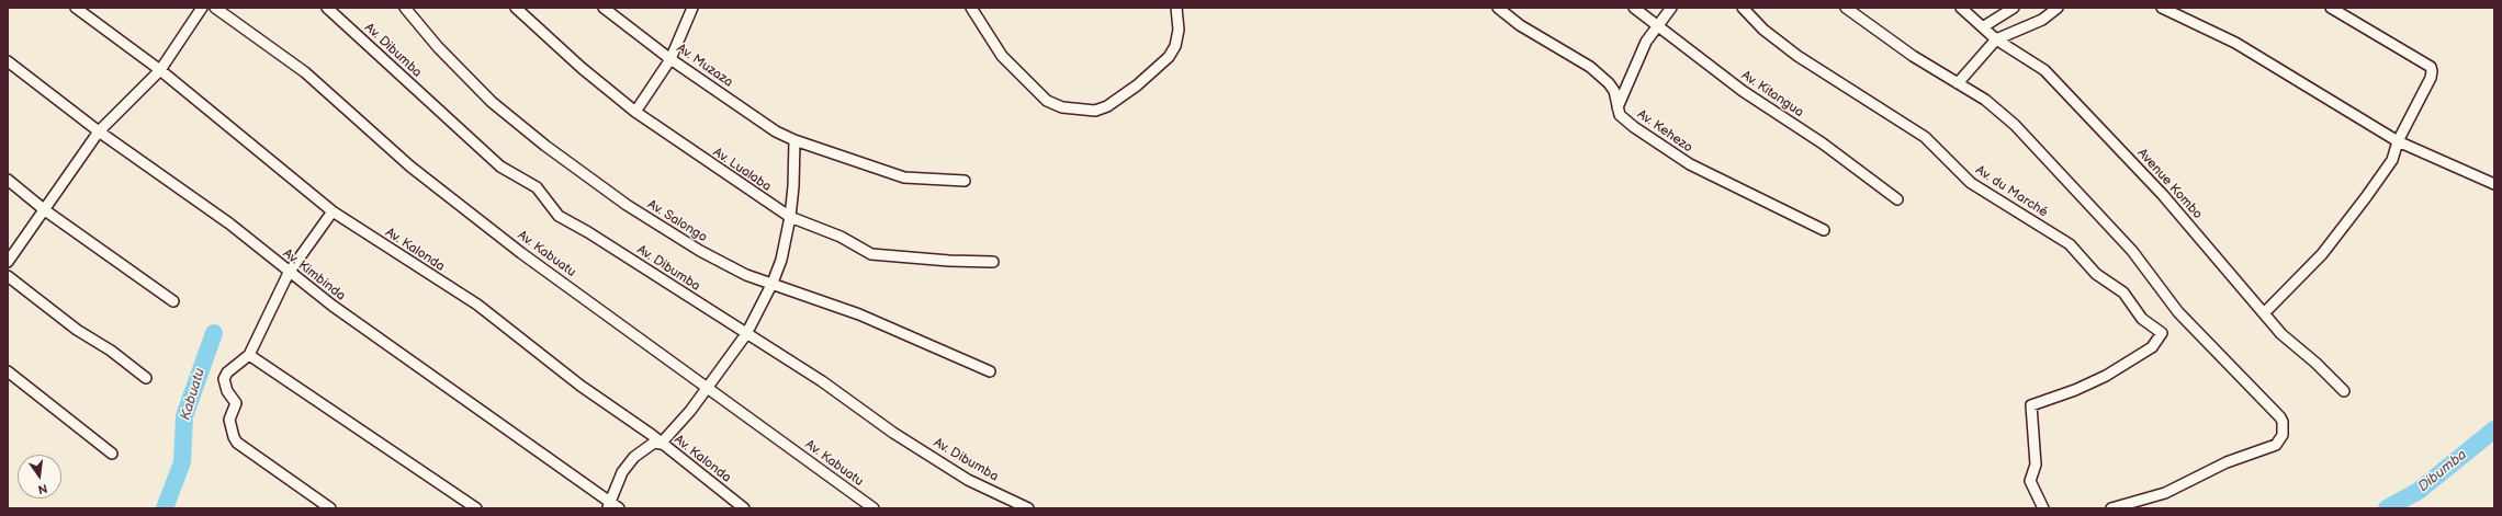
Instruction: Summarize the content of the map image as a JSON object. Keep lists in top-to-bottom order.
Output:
{
  "streets": {
    "street": [
      "Av. Dibumba",
      "Av. Muzaza",
      "Av. Kitangua",
      "Av. Kehezo",
      "Av. Lualaba",
      "Avenue Kombo",
      "Av. du Marché",
      "Av. Salongo",
      "Av. Kalonda",
      "Av. Kabuatu",
      "Av. Kimbinda"
    ]
  },
  "water": ["Kabuatu", "Dibumba"],
  "north": "bottom"
}
